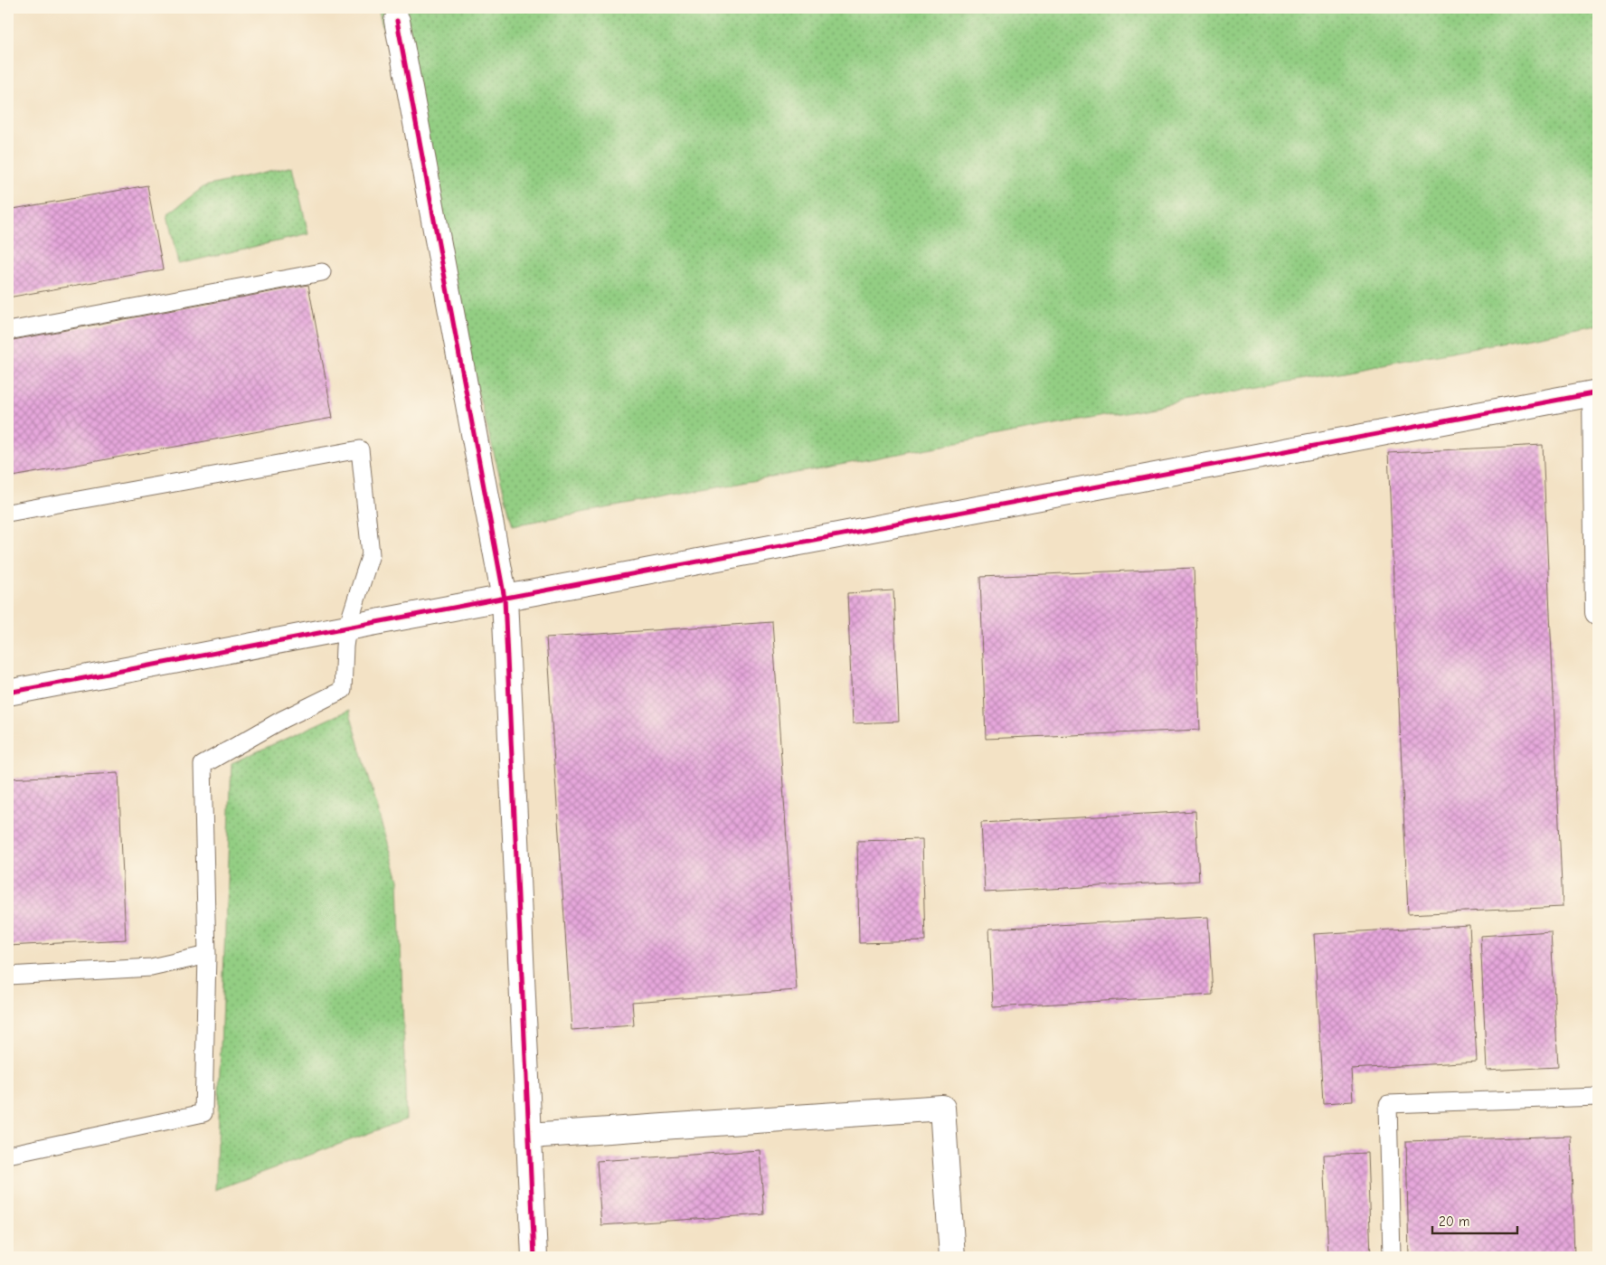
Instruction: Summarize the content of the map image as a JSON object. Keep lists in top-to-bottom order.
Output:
{
  "scale_bar": "20 m"
}
